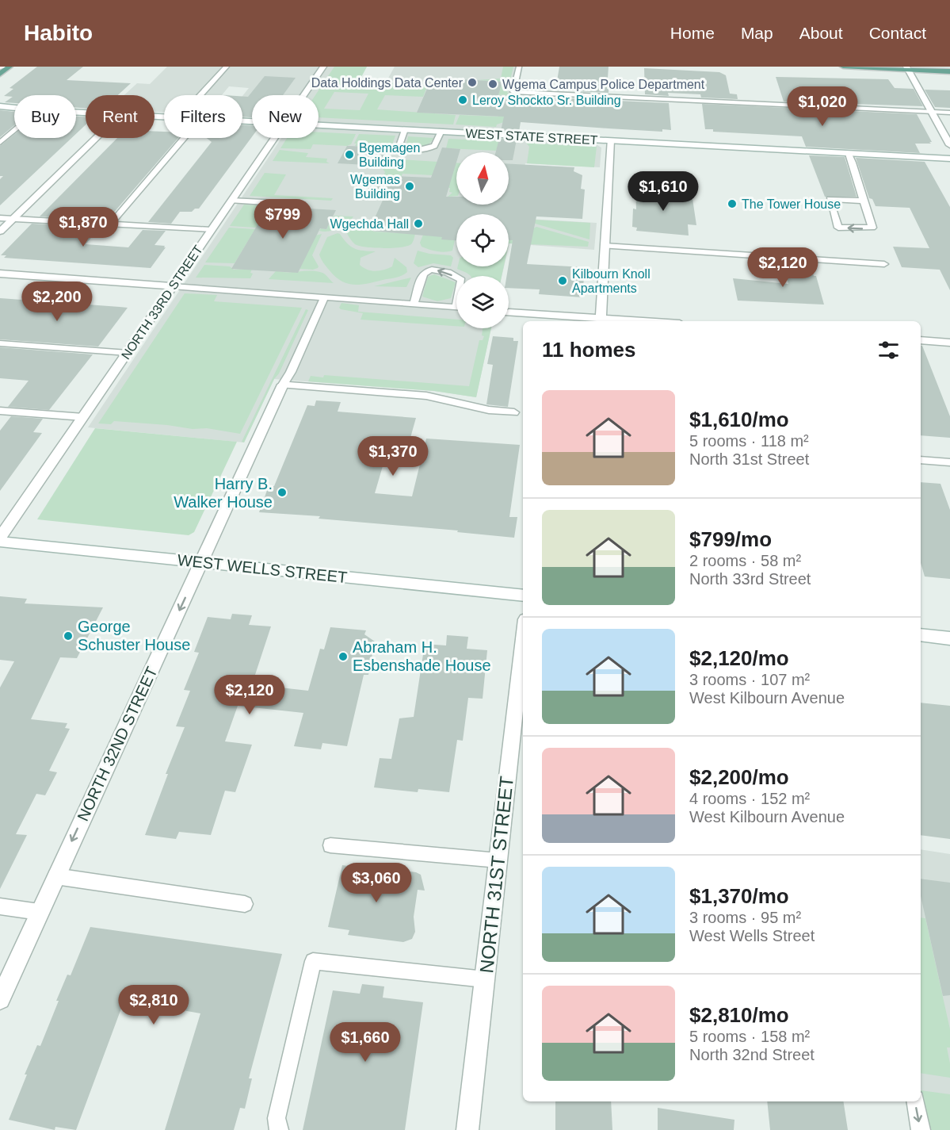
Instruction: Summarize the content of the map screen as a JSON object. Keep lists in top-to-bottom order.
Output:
{
  "streets": {
    "street": [
      "WEST STATE STREET",
      "NORTH 33RD STREET",
      "WEST WELLS STREET",
      "NORTH 32ND STREET",
      "NORTH 31ST STREET"
    ]
  },
  "crossings": [
    ["WEST WELLS STREET", "NORTH 32ND STREET"]
  ],
  "one_way": ["NORTH 32ND STREET"],
  "places": [
    "Data Holdings Data Center",
    "Wgema Campus Police Department",
    "Leroy Shockto Sr. Building",
    "Bgemagen Building",
    "Wgemas Building",
    "The Tower House",
    "Wgechda Hall",
    "Kilbourn Knoll Apartments",
    "Harry B. Walker House",
    "George Schuster House",
    "Abraham H. Esbenshade House"
  ],
  "north": "top",
  "page": {
    "header": "Habito",
    "nav": [
      "Home",
      "Map",
      "About",
      "Contact"
    ],
    "price": [
      "$1,020",
      "$1,610",
      "$799",
      "$1,870",
      "$2,120",
      "$2,200",
      "$1,370",
      "$2,120",
      "$3,060",
      "$2,810",
      "$1,660"
    ],
    "chip": [
      "Buy",
      "Rent",
      "Filters",
      "New"
    ],
    "heading": "11 homes",
    "list": [
      {
        "name": "$1,610/mo",
        "note": "5 rooms · 118 m² · North 31st Street"
      },
      {
        "name": "$799/mo",
        "note": "2 rooms · 58 m² · North 33rd Street"
      },
      {
        "name": "$2,120/mo",
        "note": "3 rooms · 107 m² · West Kilbourn Avenue"
      },
      {
        "name": "$2,200/mo",
        "note": "4 rooms · 152 m² · West Kilbourn Avenue"
      },
      {
        "name": "$1,370/mo",
        "note": "3 rooms · 95 m² · West Wells Street"
      },
      {
        "name": "$2,810/mo",
        "note": "5 rooms · 158 m² · North 32nd Street"
      }
    ]
  }
}
